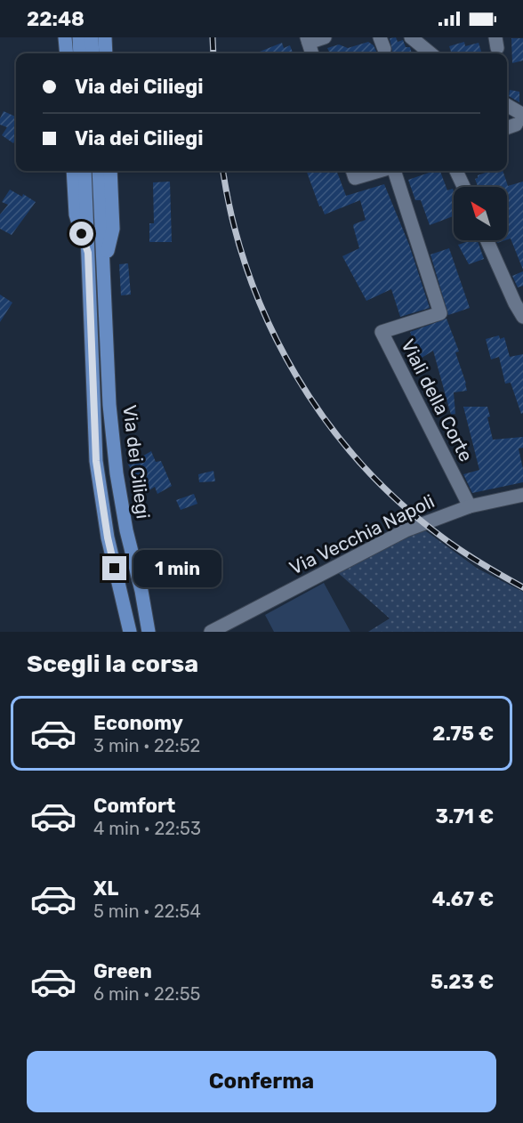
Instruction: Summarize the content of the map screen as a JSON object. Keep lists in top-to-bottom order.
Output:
{
  "streets": {
    "main road": ["Via dei Ciliegi"],
    "street": ["Viali della Corte", "Via Vecchia Napoli"]
  },
  "crossings": [
    ["Viali della Corte", "Via Vecchia Napoli"]
  ],
  "north": "top left",
  "page": {
    "status": "22:48",
    "banner": ["Via dei Ciliegi", "Via dei Ciliegi"],
    "bubble": "1 min",
    "heading": "Scegli la corsa",
    "list": [
      {
        "name": "Economy",
        "note": "3 min · 22:52",
        "value": "2.75 €"
      },
      {
        "name": "Comfort",
        "note": "4 min · 22:53",
        "value": "3.71 €"
      },
      {
        "name": "XL",
        "note": "5 min · 22:54",
        "value": "4.67 €"
      },
      {
        "name": "Green",
        "note": "6 min · 22:55",
        "value": "5.23 €"
      }
    ],
    "buttons": "Conferma"
  }
}
